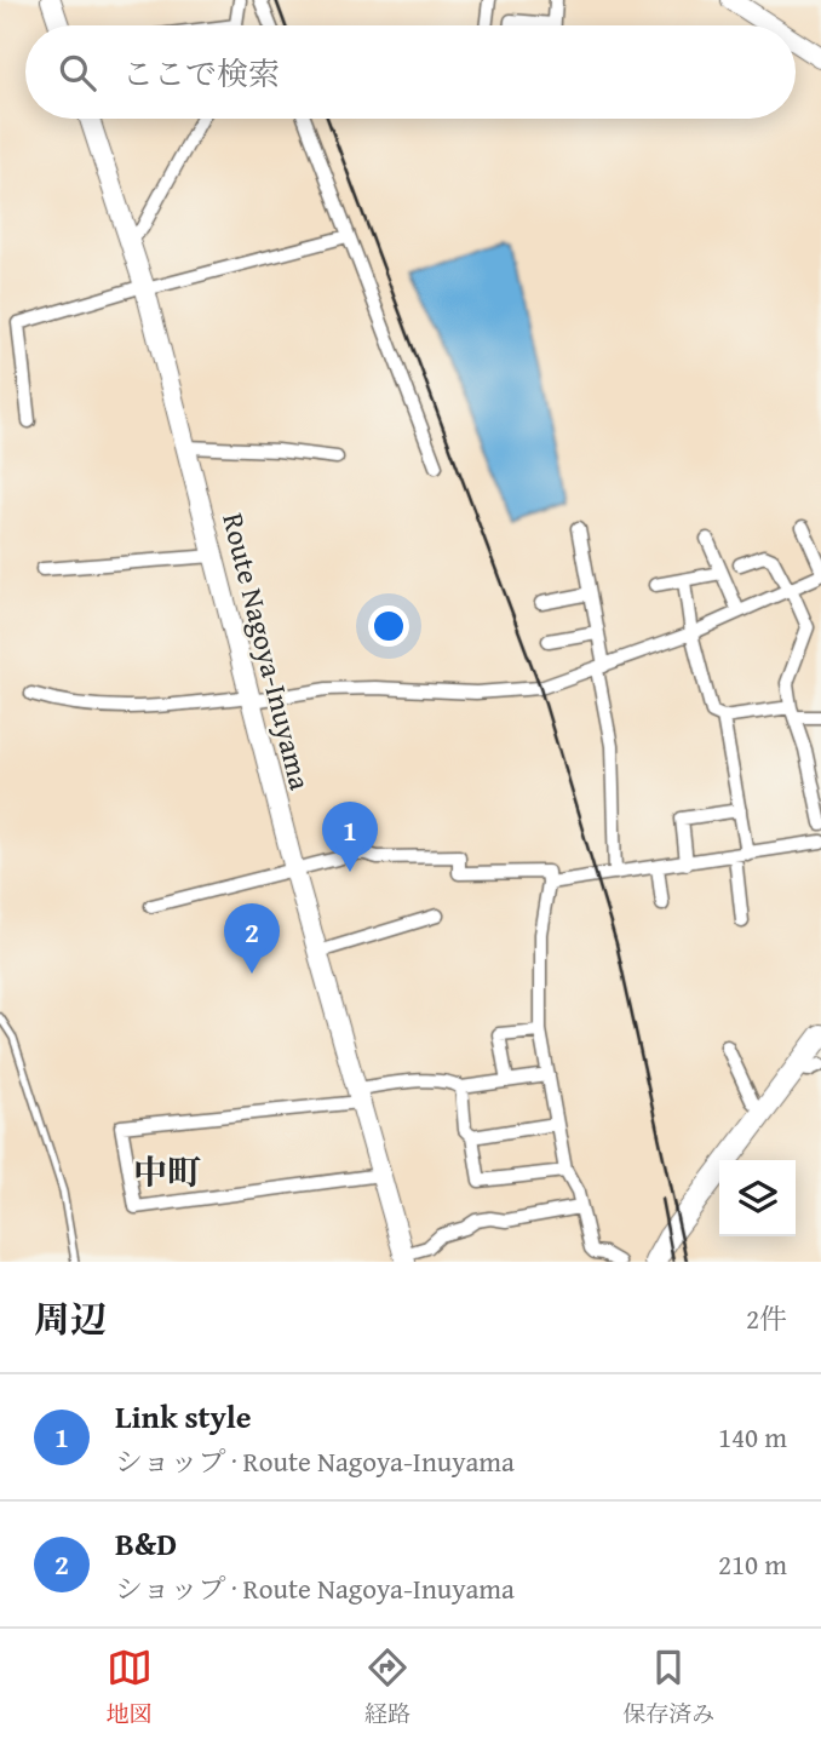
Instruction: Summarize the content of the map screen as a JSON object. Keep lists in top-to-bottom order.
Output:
{
  "streets": {
    "main road": ["Route Nagoya-Inuyama"]
  },
  "districts": ["中町"],
  "page": {
    "search": "ここで検索",
    "pins": ["1", "2"],
    "heading": ["周辺", "2件"],
    "list": [
      {
        "mark": "1",
        "name": "Link style",
        "note": "ショップ · Route Nagoya-Inuyama",
        "value": "140 m"
      },
      {
        "mark": "2",
        "name": "B&D",
        "note": "ショップ · Route Nagoya-Inuyama",
        "value": "210 m"
      }
    ],
    "nav": ["地図", "経路", "保存済み"]
  }
}
